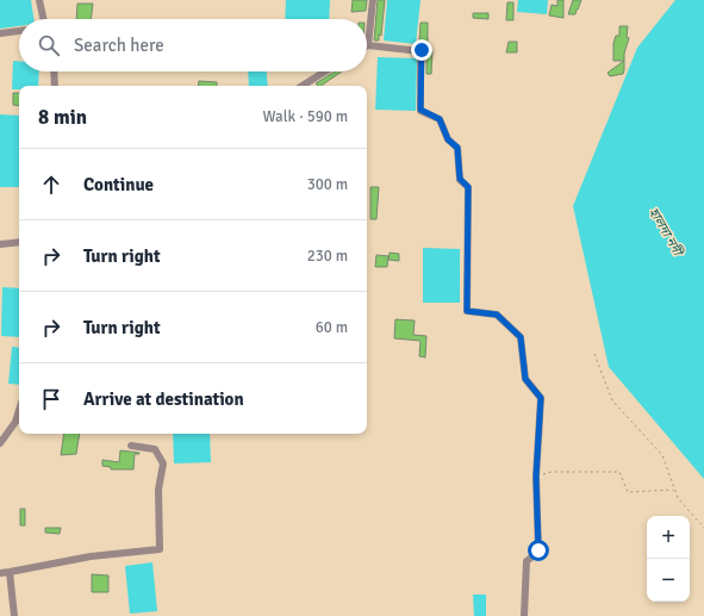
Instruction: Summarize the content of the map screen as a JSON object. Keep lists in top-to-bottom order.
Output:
{
  "water": ["হালদা নদী"],
  "page": {
    "search": "Search here",
    "heading": ["8 min", "Walk · 590 m"],
    "list": [
      ["Continue", "300 m"],
      ["Turn right", "230 m"],
      ["Turn right", "60 m"],
      "Arrive at destination"
    ],
    "map_buttons": ["+", "−"]
  }
}
